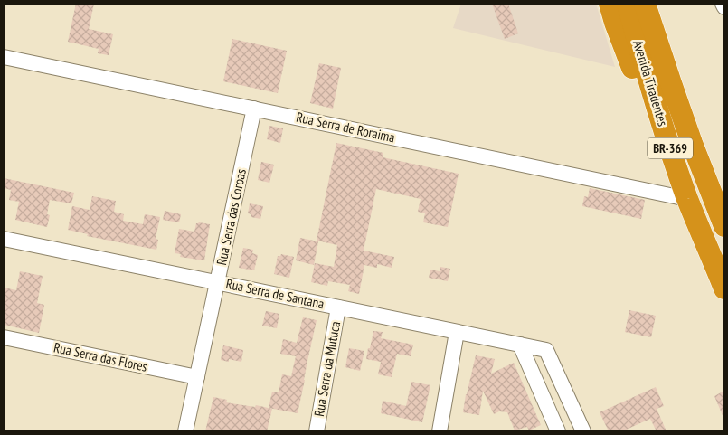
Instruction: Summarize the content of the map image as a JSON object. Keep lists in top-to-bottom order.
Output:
{
  "streets": {
    "highway": ["Avenida Tiradentes", "BR-369"],
    "street": [
      "Rua Serra de Roraima",
      "Rua Serra das Coroas",
      "Rua Serra de Santana",
      "Rua Serra das Flores",
      "Rua Serra da Mutuca"
    ]
  },
  "crossings": [
    ["Avenida Tiradentes", "Rua Serra de Roraima"],
    ["Rua Serra de Roraima", "Rua Serra das Coroas"],
    ["Rua Serra das Coroas", "Rua Serra de Santana"],
    ["Rua Serra das Coroas", "Rua Serra das Flores"],
    ["Rua Serra de Santana", "Rua Serra da Mutuca"]
  ]
}
